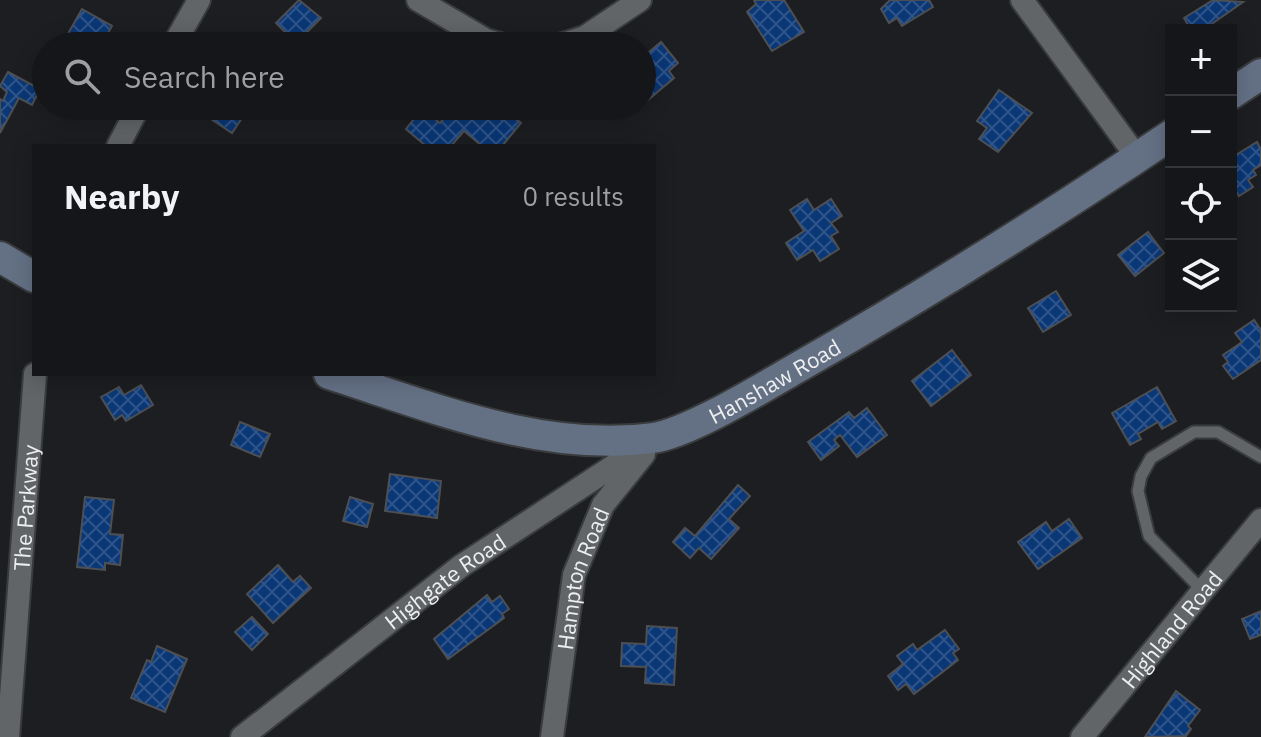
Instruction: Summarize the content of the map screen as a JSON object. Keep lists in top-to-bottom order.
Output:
{
  "streets": {
    "street": [
      "Hanshaw Road",
      "The Parkway",
      "Hampton Road",
      "Highgate Road",
      "Highland Road"
    ]
  },
  "crossings": [
    ["Hanshaw Road", "Hampton Road"],
    ["Hanshaw Road", "Highgate Road"],
    ["Hampton Road", "Highgate Road"]
  ],
  "page": {
    "map_buttons": ["+", "−"],
    "search": "Search here",
    "heading": ["Nearby", "0 results"]
  }
}
